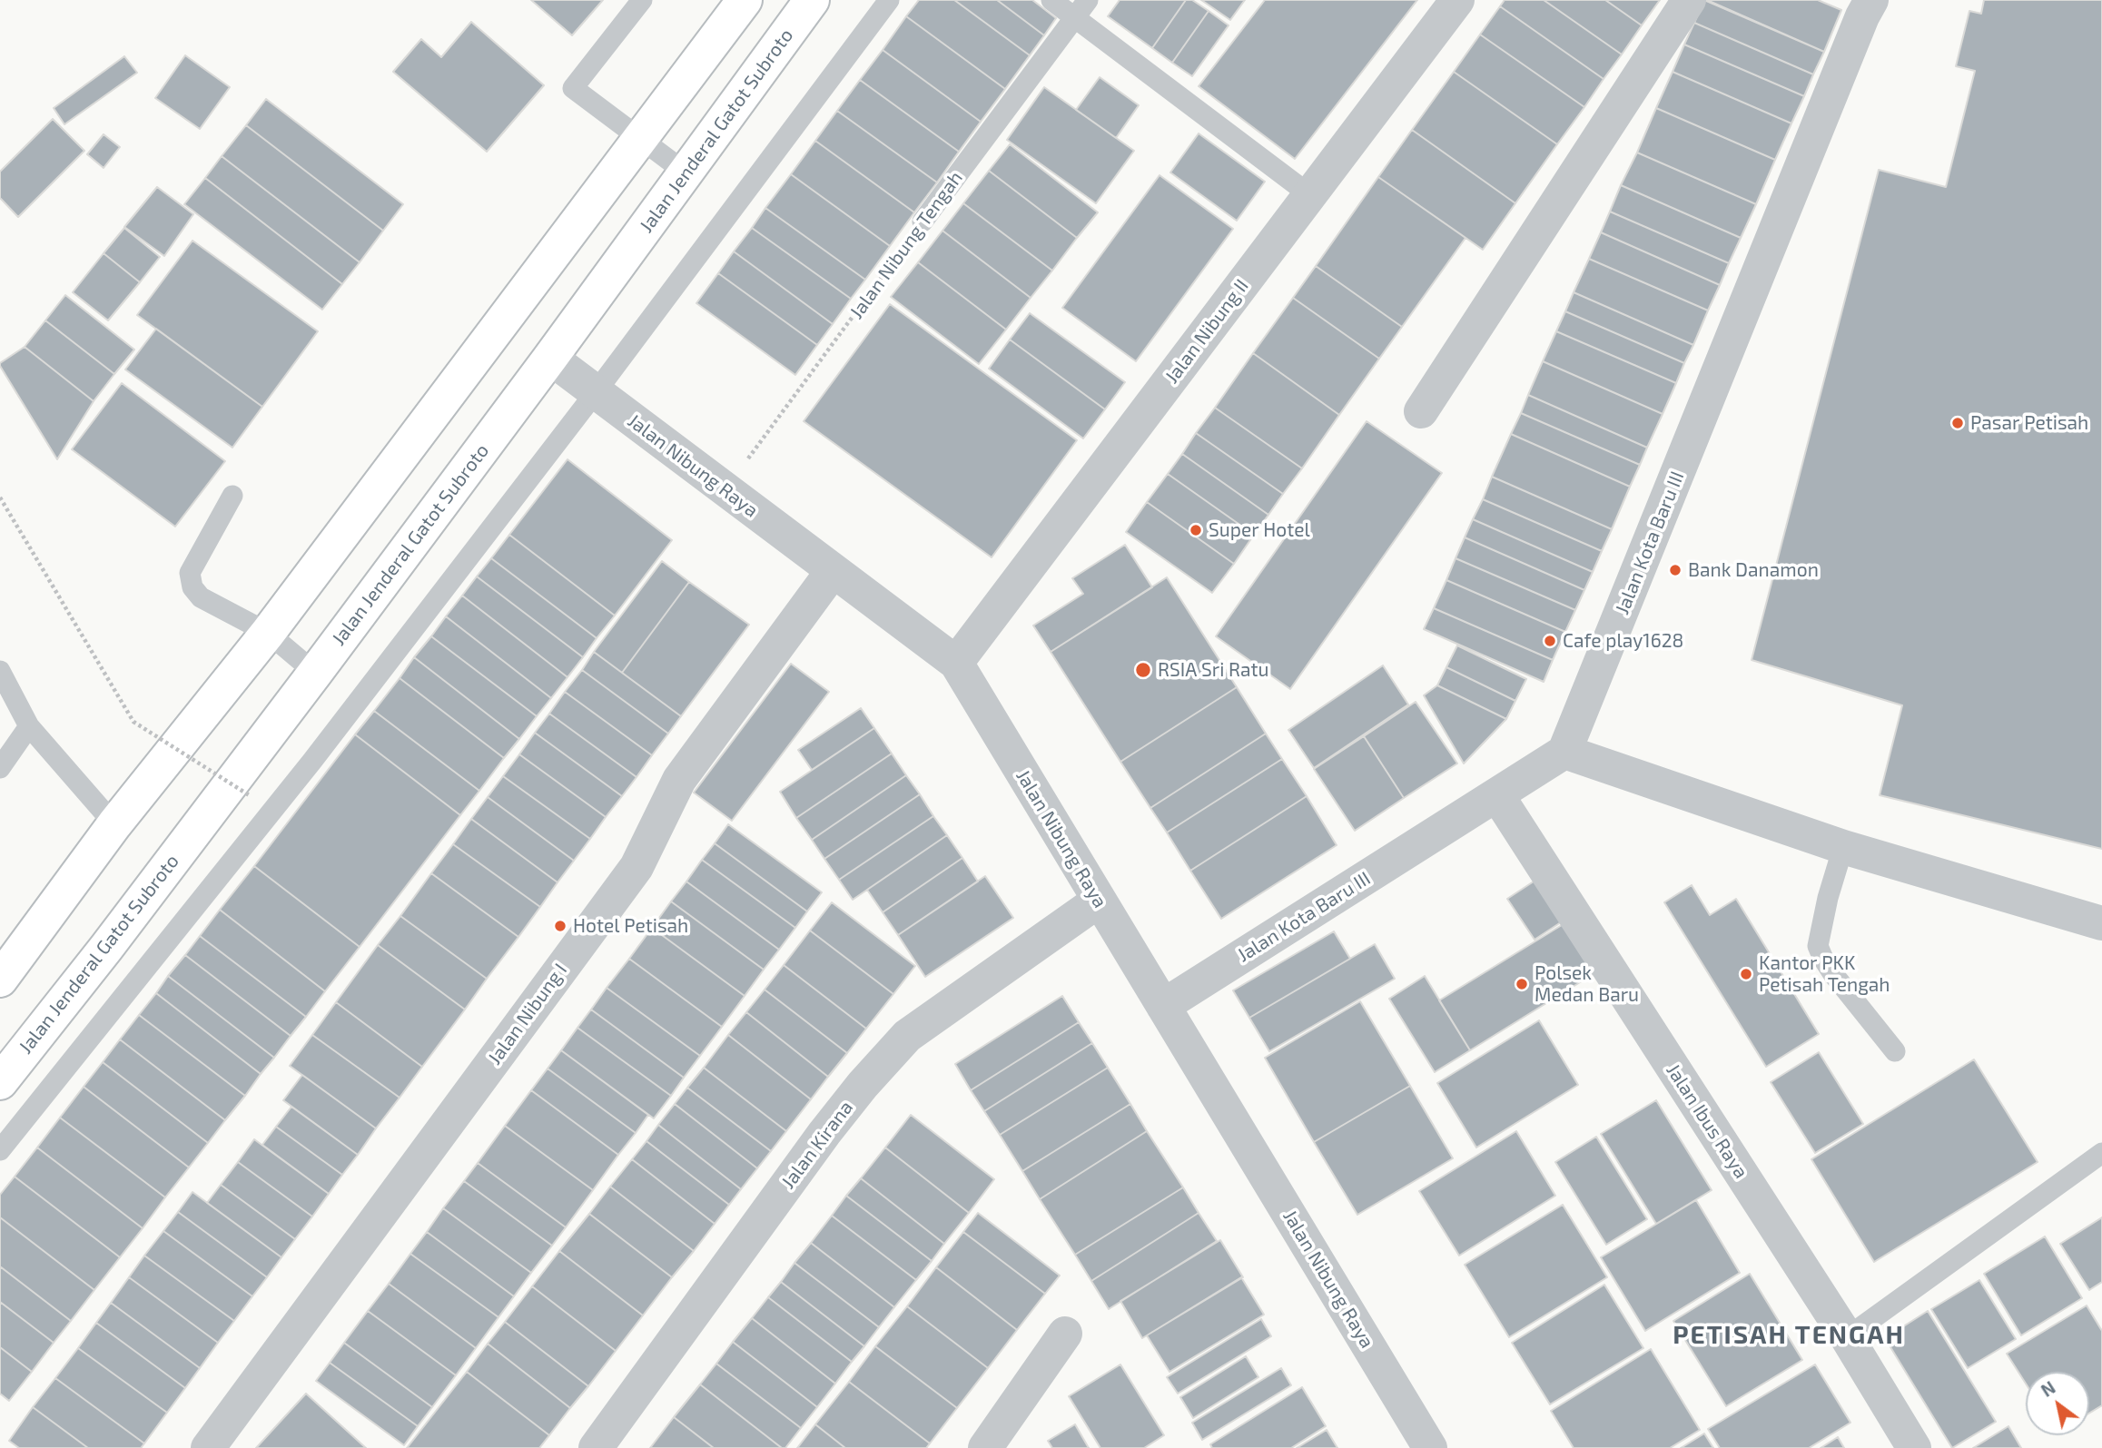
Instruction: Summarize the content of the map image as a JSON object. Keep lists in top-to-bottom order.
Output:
{
  "streets": {
    "main road": ["Jalan Jenderal Gatot Subroto"],
    "street": [
      "Jalan Nibung II",
      "Jalan Nibung Raya",
      "Jalan Kota Baru III",
      "Jalan Nibung I",
      "Jalan Ibus Raya",
      "Jalan Kirana"
    ],
    "lane": ["Jalan Nibung Tengah"]
  },
  "crossings": [
    ["Jalan Jenderal Gatot Subroto", "Jalan Nibung Raya"],
    ["Jalan Nibung Tengah", "Jalan Nibung Raya"],
    ["Jalan Nibung II", "Jalan Nibung Raya"],
    ["Jalan Nibung Raya", "Jalan Kota Baru III"],
    ["Jalan Nibung Raya", "Jalan Nibung I"],
    ["Jalan Nibung Raya", "Jalan Kirana"],
    ["Jalan Kota Baru III", "Jalan Ibus Raya"]
  ],
  "districts": ["PETISAH TENGAH"],
  "places": [
    "Pasar Petisah",
    "Super Hotel",
    "Bank Danamon",
    "Cafe play1628",
    "RSIA Sri Ratu",
    "Hotel Petisah",
    "Kantor PKK Petisah Tengah",
    "Polsek Medan Baru"
  ],
  "north": "top left"
}
